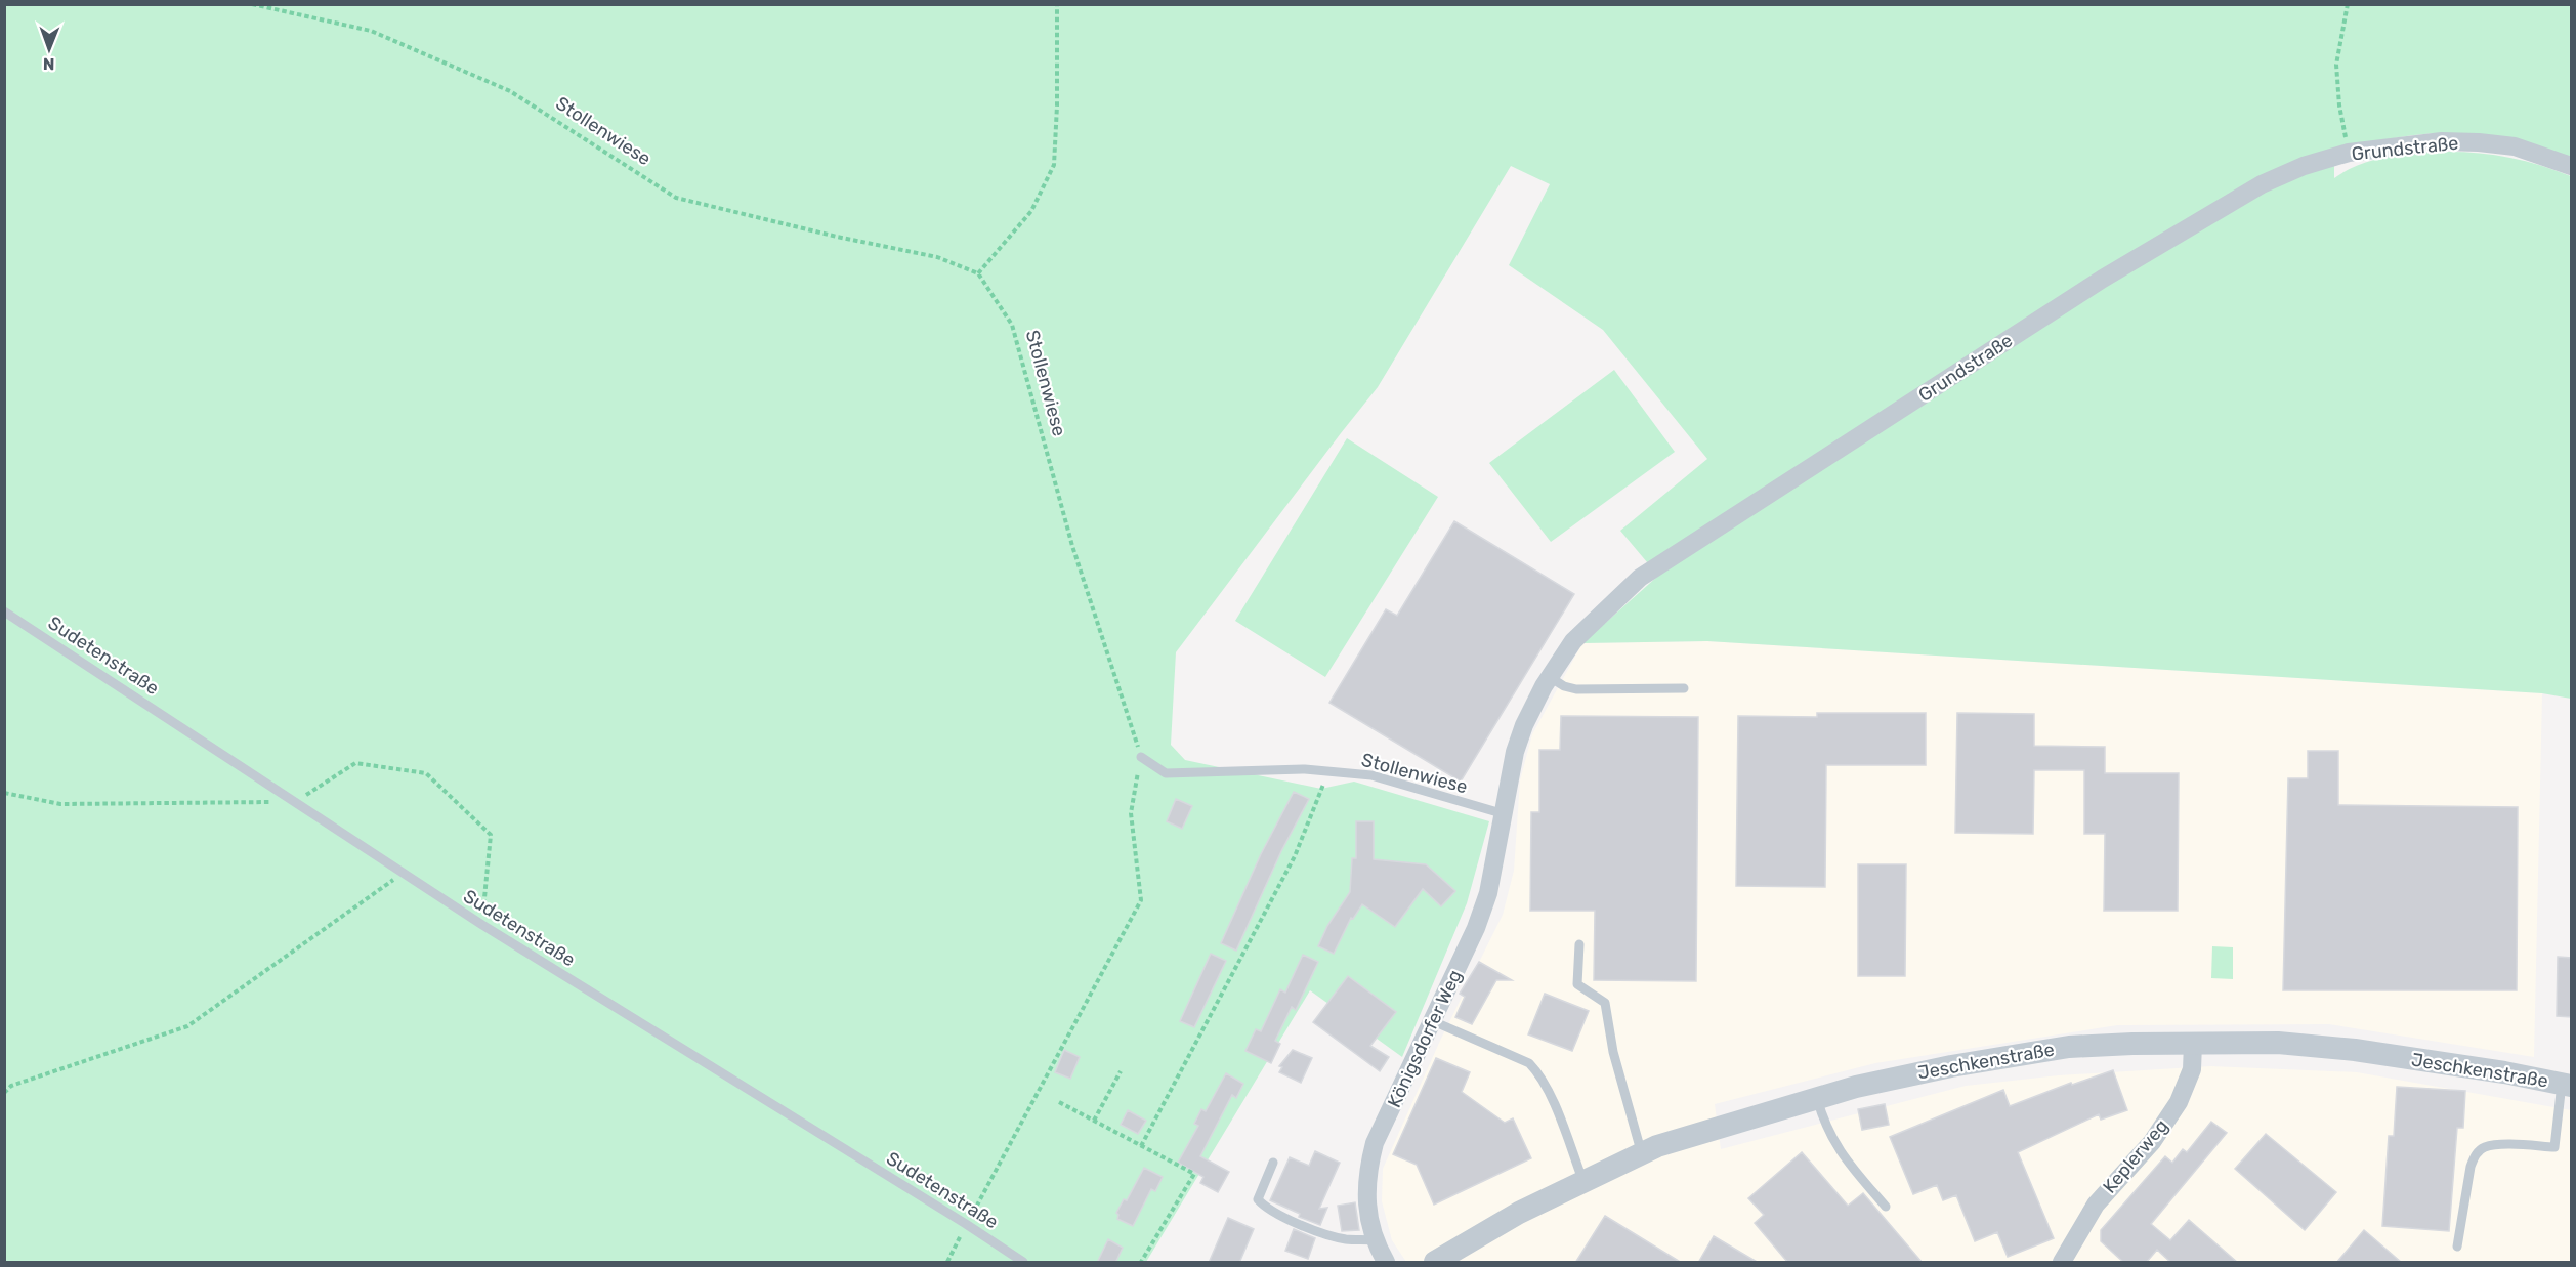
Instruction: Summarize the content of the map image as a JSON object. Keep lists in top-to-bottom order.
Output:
{
  "streets": {
    "street": [
      "Grundstraße",
      "Königsdorfer Weg",
      "Jeschkenstraße",
      "Keplerweg"
    ],
    "lane": ["Stollenwiese", "Sudetenstraße"]
  },
  "crossings": [
    ["Stollenwiese", "Grundstraße"],
    ["Stollenwiese", "Königsdorfer Weg"],
    ["Grundstraße", "Königsdorfer Weg"],
    ["Jeschkenstraße", "Keplerweg"]
  ],
  "north": "bottom"
}
